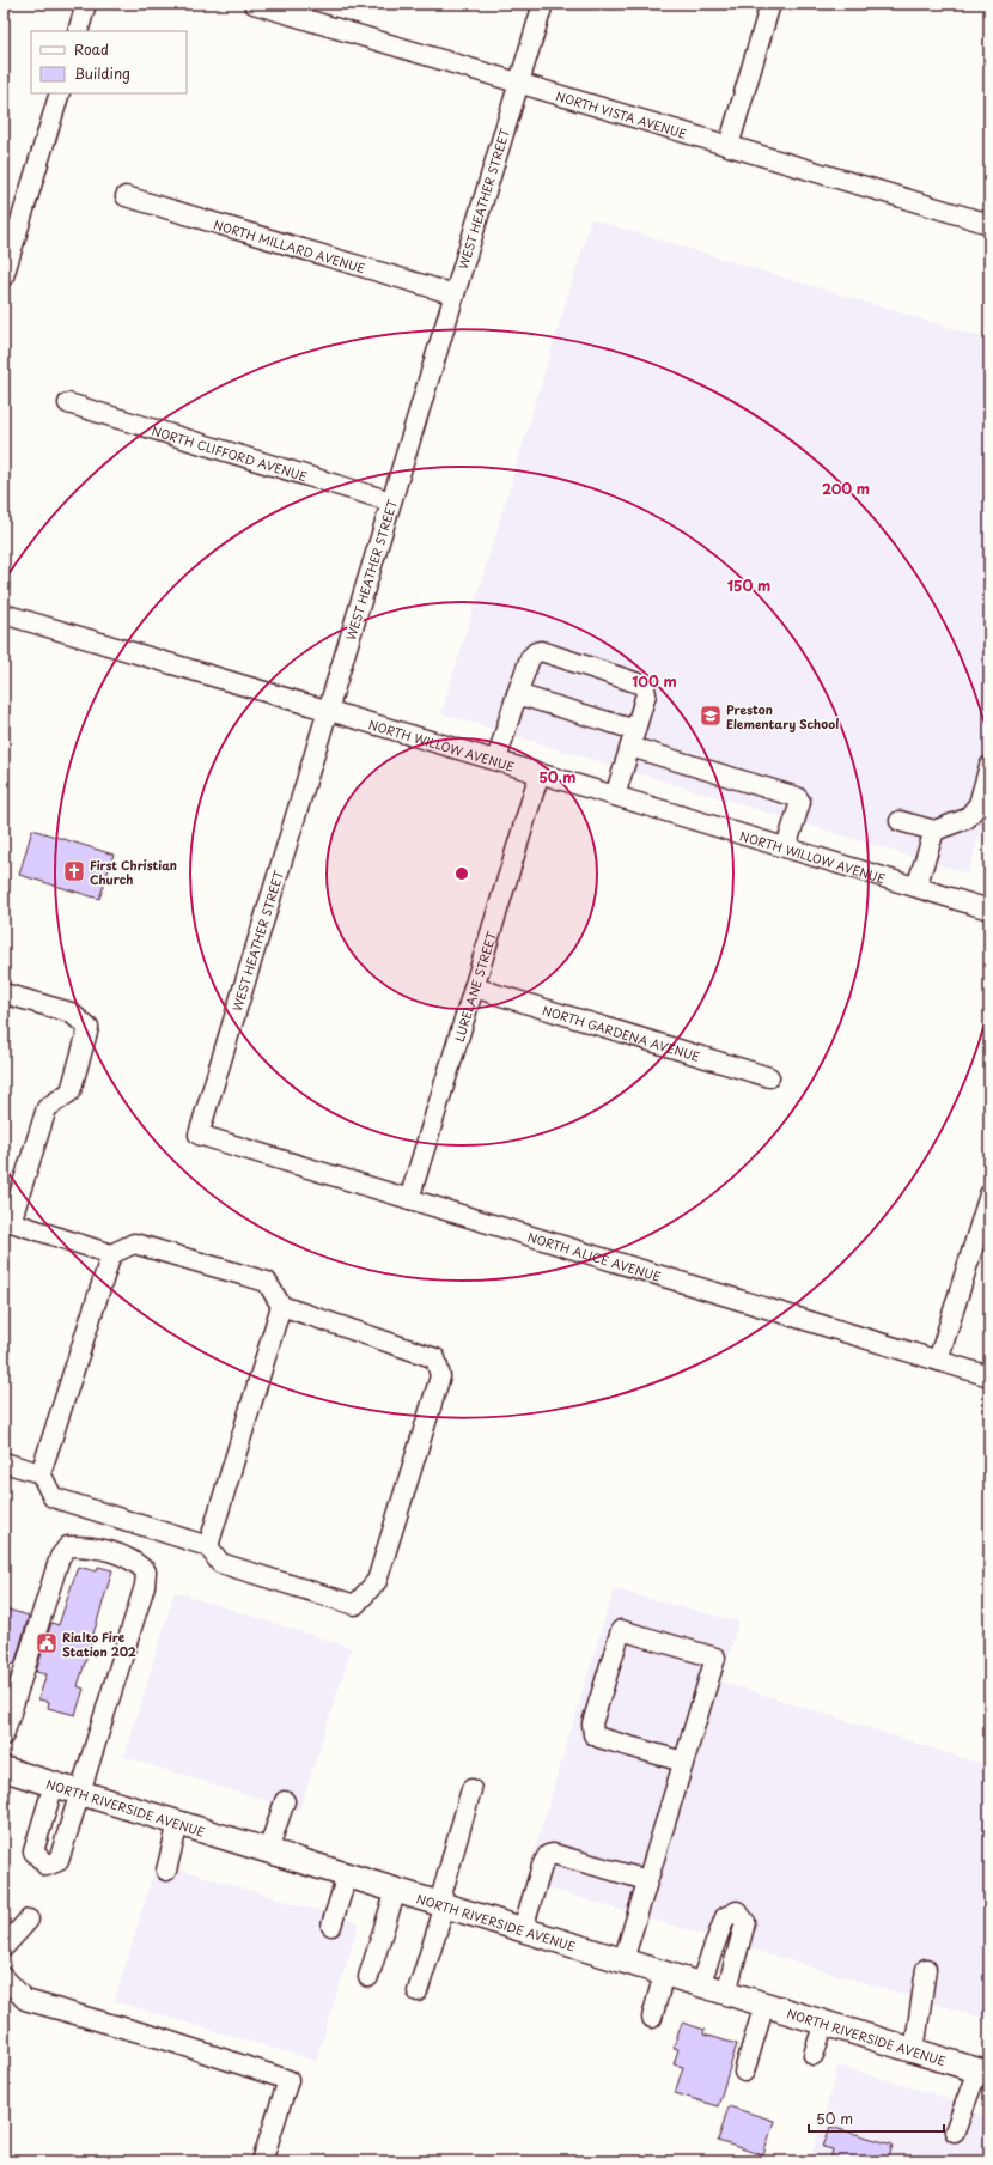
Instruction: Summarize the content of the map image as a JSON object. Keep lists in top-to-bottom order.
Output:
{
  "streets": {
    "main road": ["NORTH RIVERSIDE AVENUE"],
    "street": [
      "NORTH VISTA AVENUE",
      "WEST HEATHER STREET",
      "NORTH MILLARD AVENUE",
      "NORTH CLIFFORD AVENUE",
      "NORTH WILLOW AVENUE",
      "LURELANE STREET",
      "NORTH GARDENA AVENUE",
      "NORTH ALICE AVENUE"
    ]
  },
  "crossings": [
    ["NORTH VISTA AVENUE", "WEST HEATHER STREET"],
    ["WEST HEATHER STREET", "NORTH MILLARD AVENUE"],
    ["WEST HEATHER STREET", "NORTH CLIFFORD AVENUE"],
    ["WEST HEATHER STREET", "NORTH WILLOW AVENUE"],
    ["WEST HEATHER STREET", "NORTH ALICE AVENUE"],
    ["NORTH WILLOW AVENUE", "LURELANE STREET"],
    ["LURELANE STREET", "NORTH GARDENA AVENUE"],
    ["LURELANE STREET", "NORTH ALICE AVENUE"]
  ],
  "places": {
    "school or university": ["Preston Elementary School"],
    "church": ["First Christian Church"],
    "public building": ["Rialto Fire Station 202"]
  },
  "legend": ["Road", "Building"],
  "scale_bar": "50 m",
  "rings": [
    "200 m",
    "150 m",
    "100 m",
    "50 m"
  ]
}
